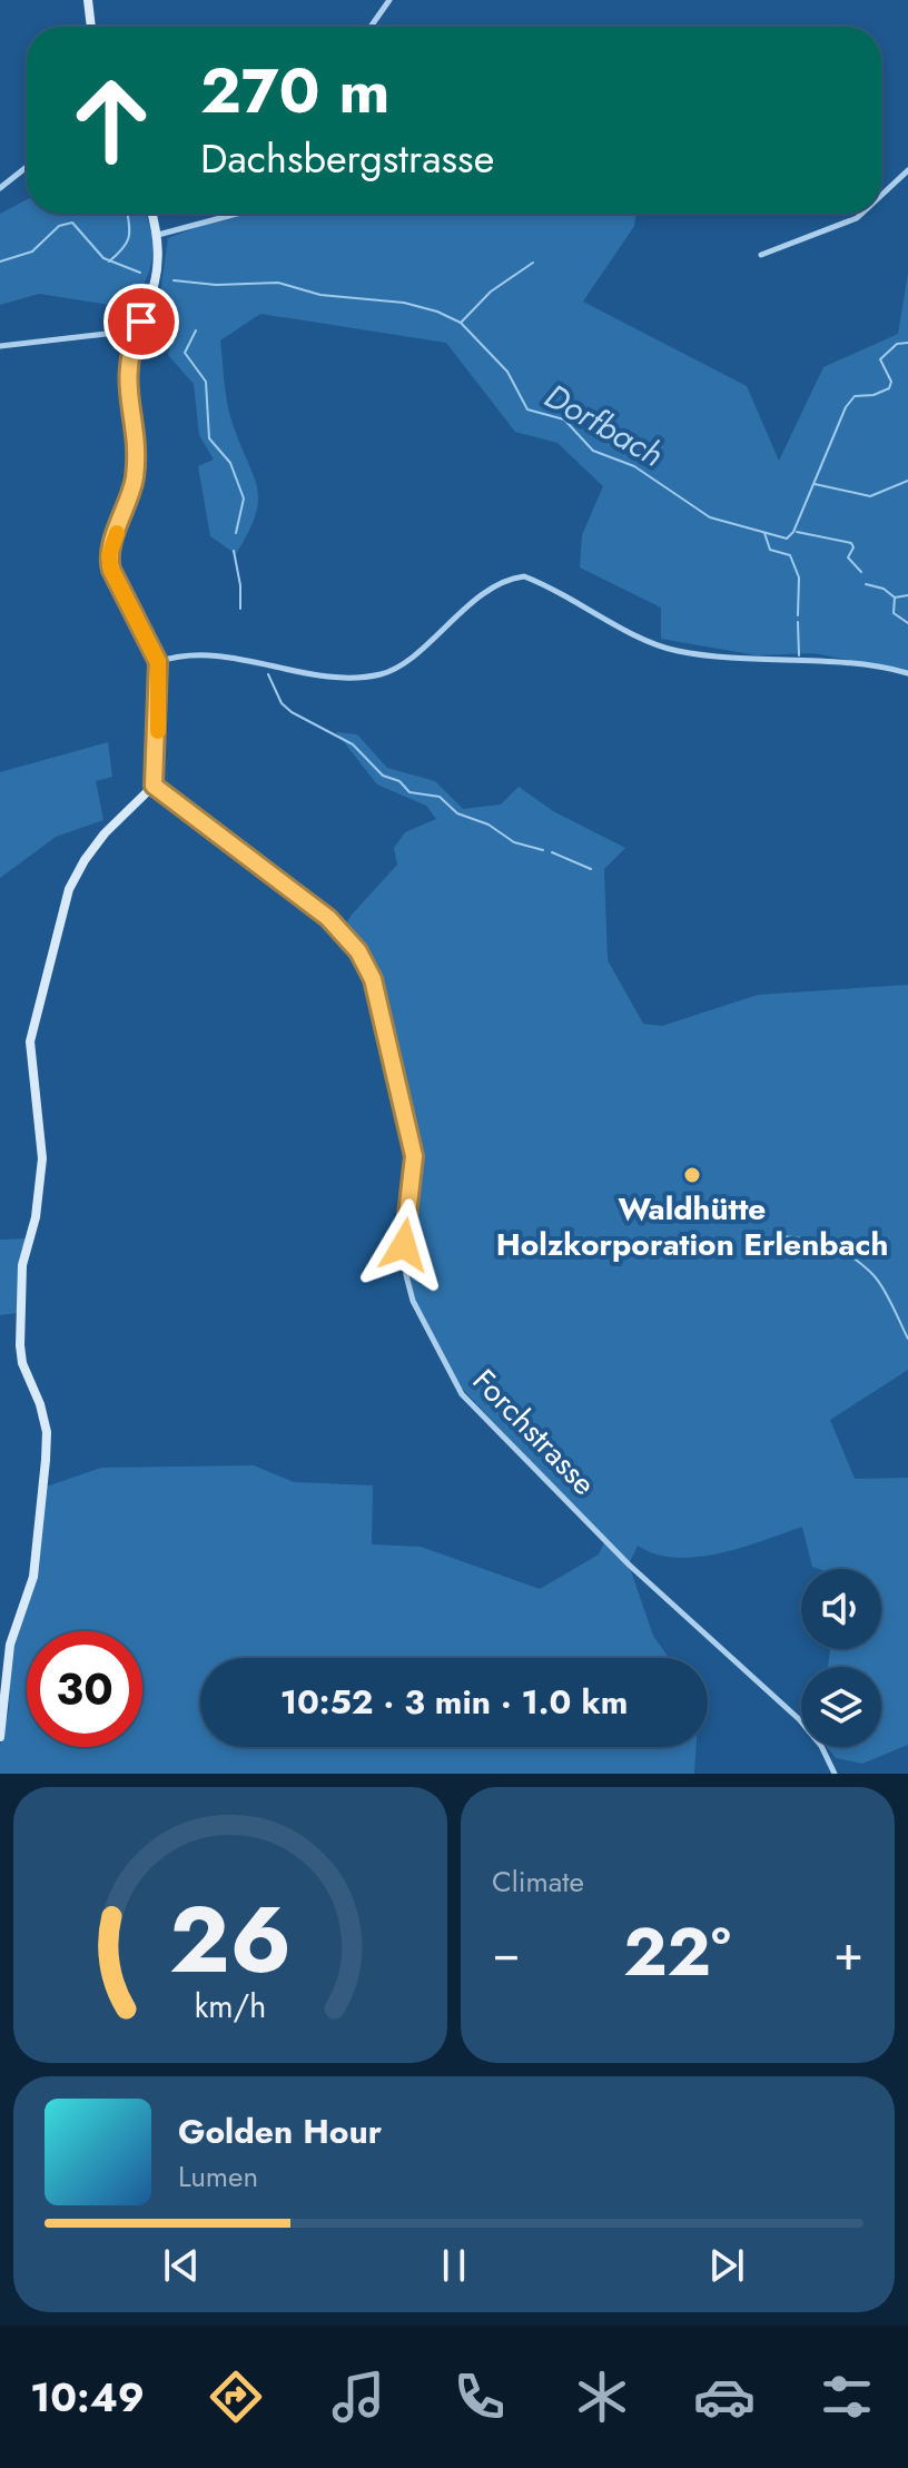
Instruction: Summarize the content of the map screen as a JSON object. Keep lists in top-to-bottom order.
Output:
{
  "streets": {
    "street": ["Forchstrasse"]
  },
  "water": ["Dorfbach"],
  "places": ["Waldhütte Holzkorporation Erlenbach"],
  "page": {
    "turn": ["270 m", "Dachsbergstrasse"],
    "limit": "30",
    "trip": "10:52 · 3 min · 1.0 km",
    "tile": "Climate",
    "heat": ["−", "22°", "+"],
    "song": ["Golden Hour", "Lumen"],
    "tabs": "10:49",
    "gauge": ["26", "km/h"]
  }
}
